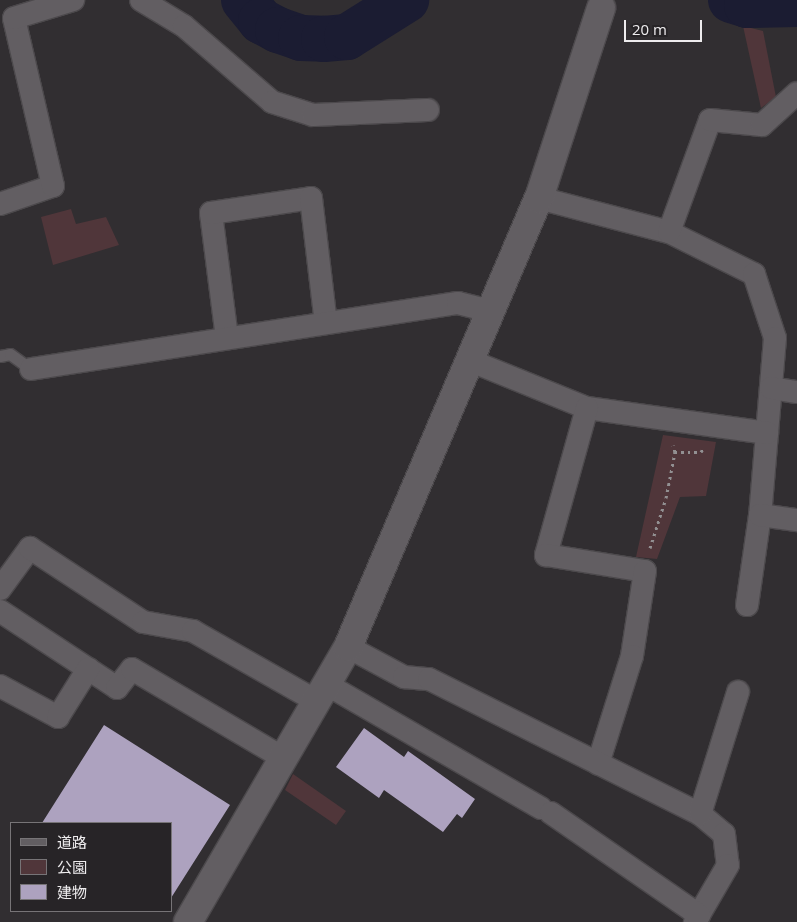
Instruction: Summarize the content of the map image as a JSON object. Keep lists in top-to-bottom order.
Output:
{
  "legend": ["道路", "公園", "建物"],
  "scale_bar": "20 m"
}
